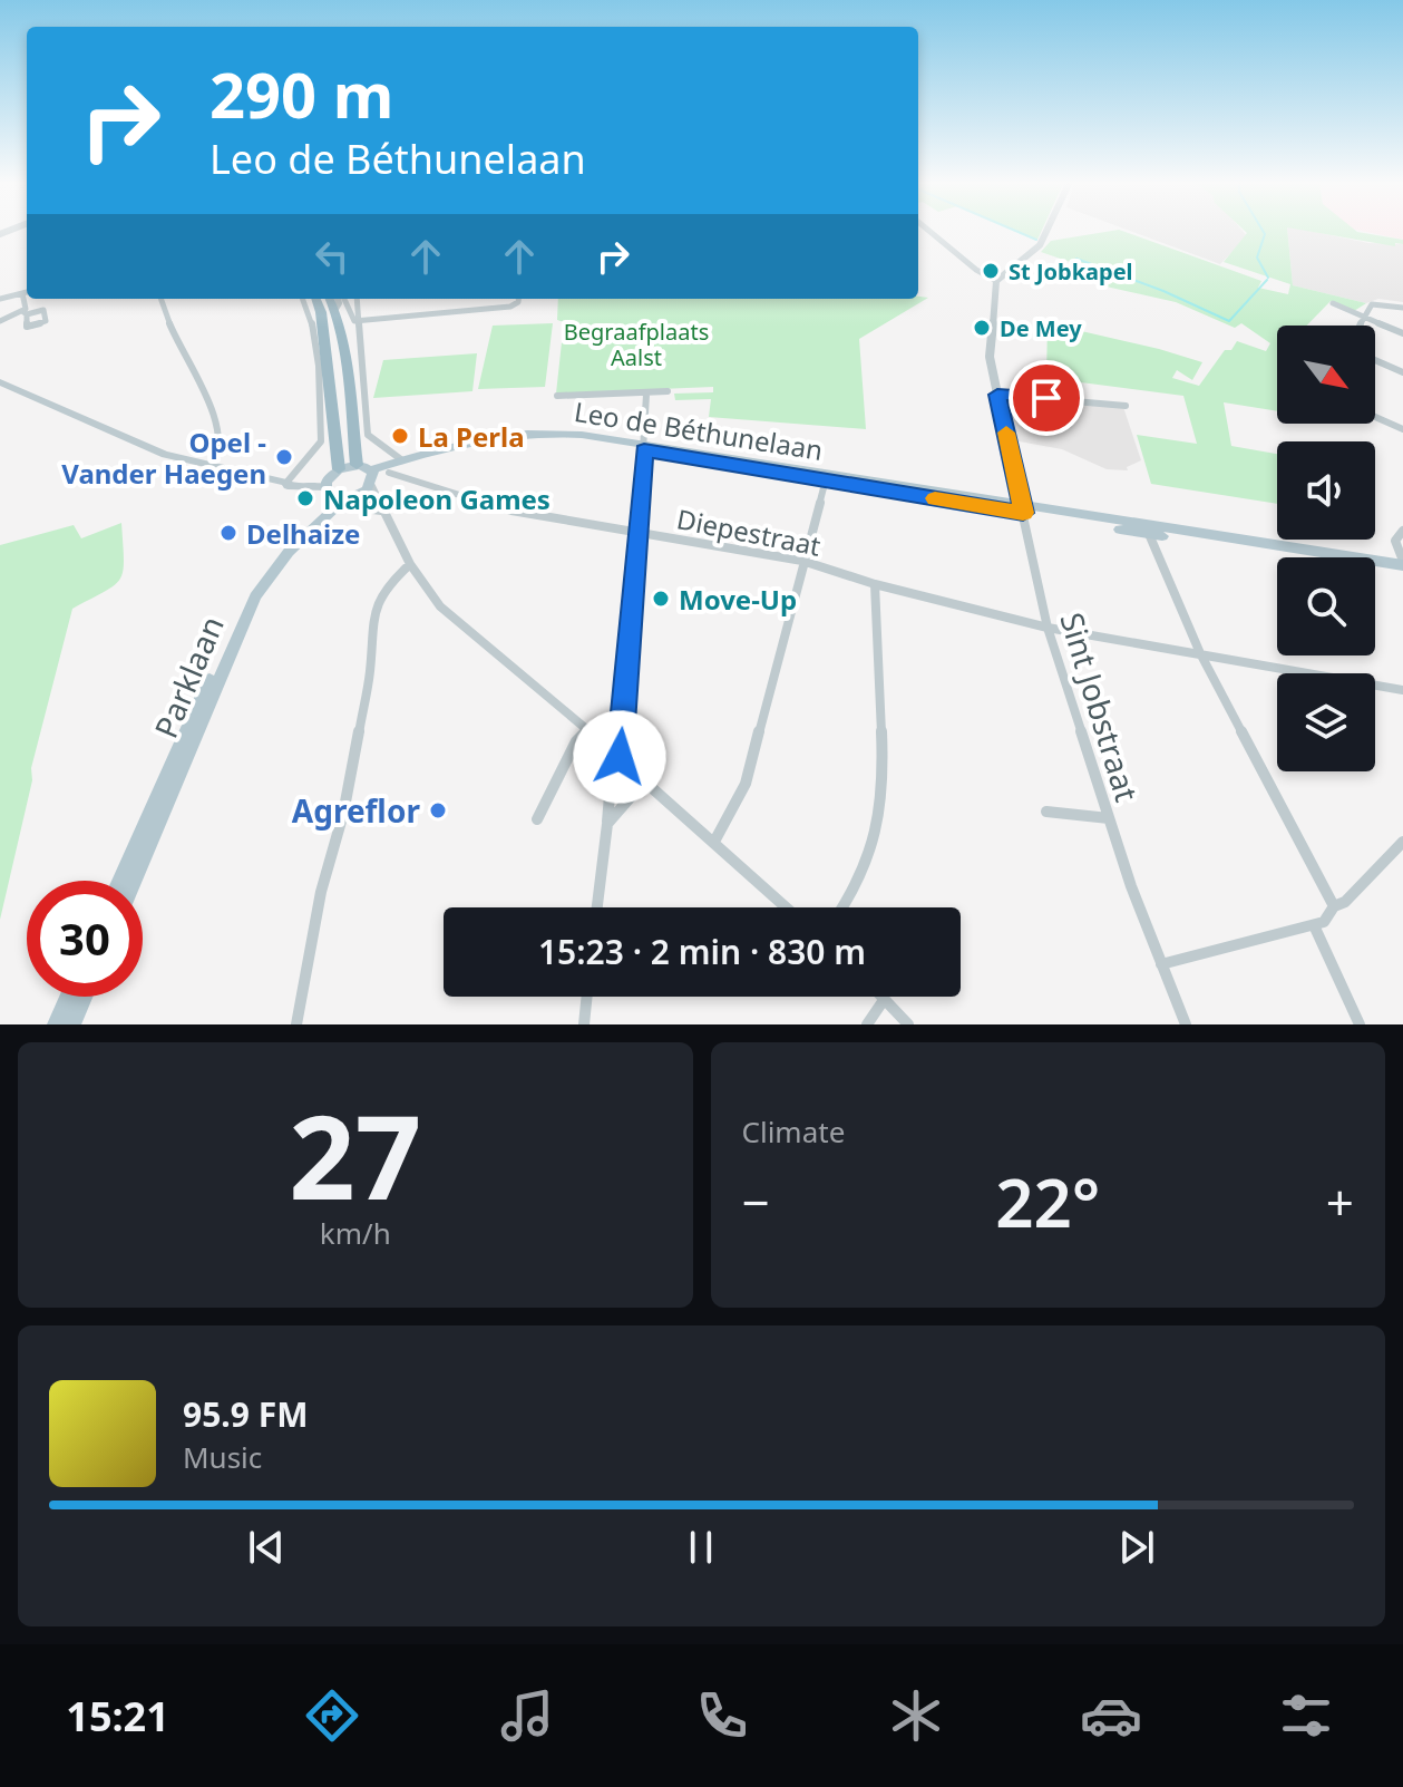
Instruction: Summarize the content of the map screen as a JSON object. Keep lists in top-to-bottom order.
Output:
{
  "streets": {
    "main road": ["Leo de Béthunelaan", "Parklaan"],
    "street": ["Diepestraat", "Sint Jobstraat"]
  },
  "crossings": [
    ["Leo de Béthunelaan", "Diepestraat"],
    ["Leo de Béthunelaan", "Sint Jobstraat"],
    ["Diepestraat", "Sint Jobstraat"]
  ],
  "parks": ["Begraafplaats Aalst"],
  "places": [
    "St Jobkapel",
    "De Mey",
    "La Perla",
    "Opel - Vander Haegen",
    "Napoleon Games",
    "Delhaize",
    "Move-Up",
    "Agreflor"
  ],
  "north": "bottom right",
  "page": {
    "turn": ["290 m", "Leo de Béthunelaan"],
    "limit": "30",
    "trip": "15:23 · 2 min · 830 m",
    "tile": [
      ["27", "km/h"],
      "Climate"
    ],
    "heat": ["−", "22°", "+"],
    "song": ["95.9 FM", "Music"],
    "tabs": "15:21"
  }
}
